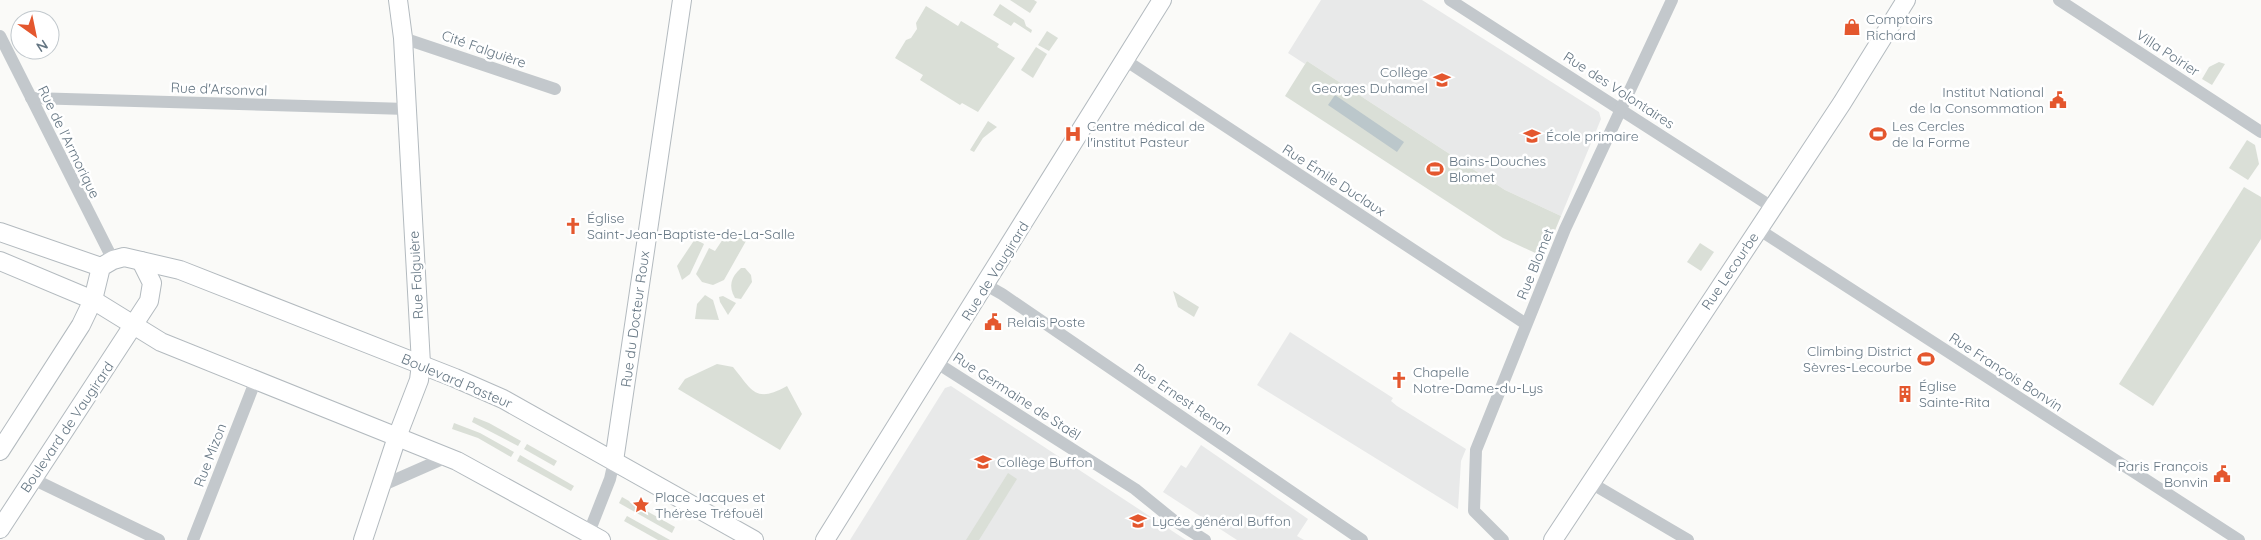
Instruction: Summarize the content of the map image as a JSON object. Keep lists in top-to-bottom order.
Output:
{
  "streets": {
    "main road": [
      "Rue de Vaugirard",
      "Rue Lecourbe",
      "Rue Falguière",
      "Rue du Docteur Roux",
      "Boulevard Pasteur",
      "Boulevard de Vaugirard"
    ],
    "street": [
      "Cité Falguière",
      "Villa Poirier",
      "Rue d'Arsonval",
      "Rue des Volontaires",
      "Rue de l'Armorique",
      "Rue Émile Duclaux",
      "Rue Blomet",
      "Rue François Bonvin",
      "Rue Germaine de Staël",
      "Rue Ernest Renan",
      "Rue Mizon"
    ]
  },
  "crossings": [
    ["Cité Falguière", "Rue Falguière"],
    ["Rue d'Arsonval", "Rue de l'Armorique"],
    ["Rue d'Arsonval", "Rue Falguière"],
    ["Rue des Volontaires", "Rue Blomet"],
    ["Rue des Volontaires", "Rue Lecourbe"],
    ["Rue de l'Armorique", "Boulevard Pasteur"],
    ["Rue de l'Armorique", "Boulevard de Vaugirard"],
    ["Rue Émile Duclaux", "Rue Blomet"],
    ["Rue Émile Duclaux", "Rue de Vaugirard"],
    ["Rue de Vaugirard", "Rue Germaine de Staël"],
    ["Rue de Vaugirard", "Rue Ernest Renan"],
    ["Rue Lecourbe", "Rue François Bonvin"],
    ["Rue Falguière", "Boulevard Pasteur"],
    ["Rue du Docteur Roux", "Boulevard Pasteur"],
    ["Boulevard Pasteur", "Boulevard de Vaugirard"]
  ],
  "places": {
    "shop": ["Comptoirs Richard"],
    "school or university": [
      "Collège Georges Duhamel",
      "École primaire",
      "Collège Buffon",
      "Lycée général Buffon"
    ],
    "public building": ["Institut National de la Consommation", "Relais Poste", "Paris François Bonvin"],
    "hospital": ["Centre médical de l'institut Pasteur"],
    "sports": ["Les Cercles de la Forme", "Bains-Douches Blomet", "Climbing District Sèvres-Lecourbe"],
    "church": ["Église Saint-Jean-Baptiste-de-La-Salle", "Chapelle Notre-Dame-du-Lys"],
    "building": ["Église Sainte-Rita"],
    "place": ["Place Jacques et Thérèse Tréfouël"]
  },
  "north": "bottom right"
}
